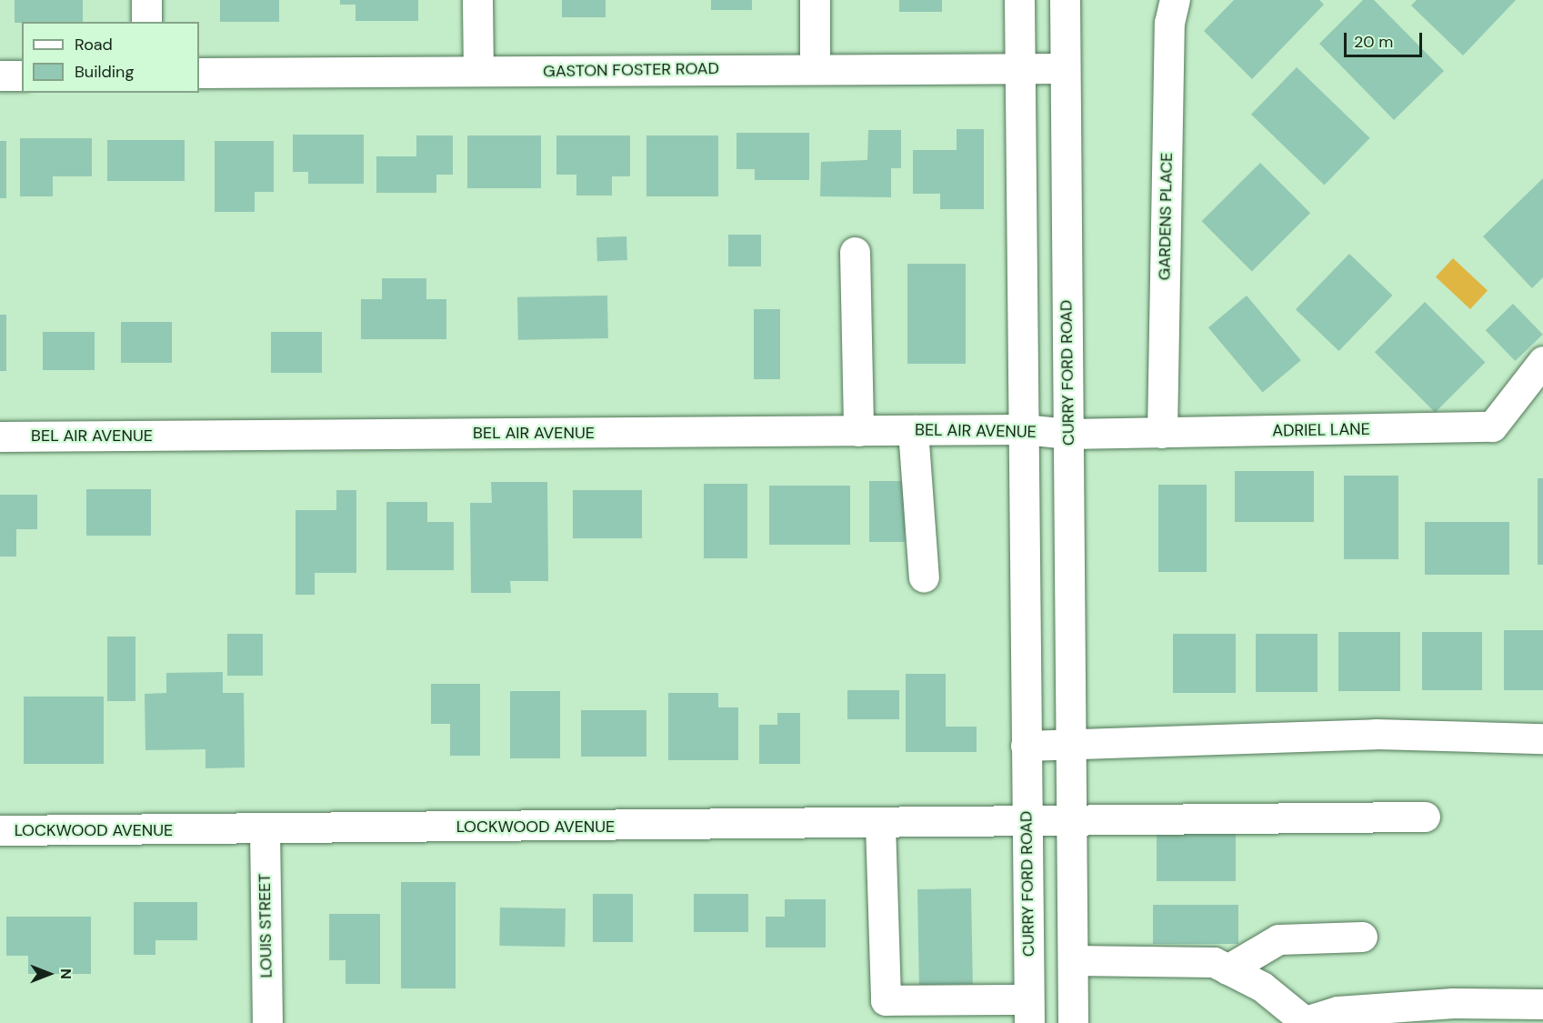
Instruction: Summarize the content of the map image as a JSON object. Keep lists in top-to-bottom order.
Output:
{
  "streets": {
    "street": [
      "GASTON FOSTER ROAD",
      "GARDENS PLACE",
      "CURRY FORD ROAD",
      "ADRIEL LANE",
      "BEL AIR AVENUE",
      "LOCKWOOD AVENUE",
      "LOUIS STREET"
    ]
  },
  "crossings": [
    ["GASTON FOSTER ROAD", "CURRY FORD ROAD"],
    ["GARDENS PLACE", "ADRIEL LANE"],
    ["CURRY FORD ROAD", "ADRIEL LANE"],
    ["CURRY FORD ROAD", "BEL AIR AVENUE"],
    ["CURRY FORD ROAD", "LOCKWOOD AVENUE"],
    ["ADRIEL LANE", "BEL AIR AVENUE"],
    ["LOCKWOOD AVENUE", "LOUIS STREET"]
  ],
  "legend": ["Road", "Building"],
  "scale_bar": "20 m",
  "north": "right"
}
